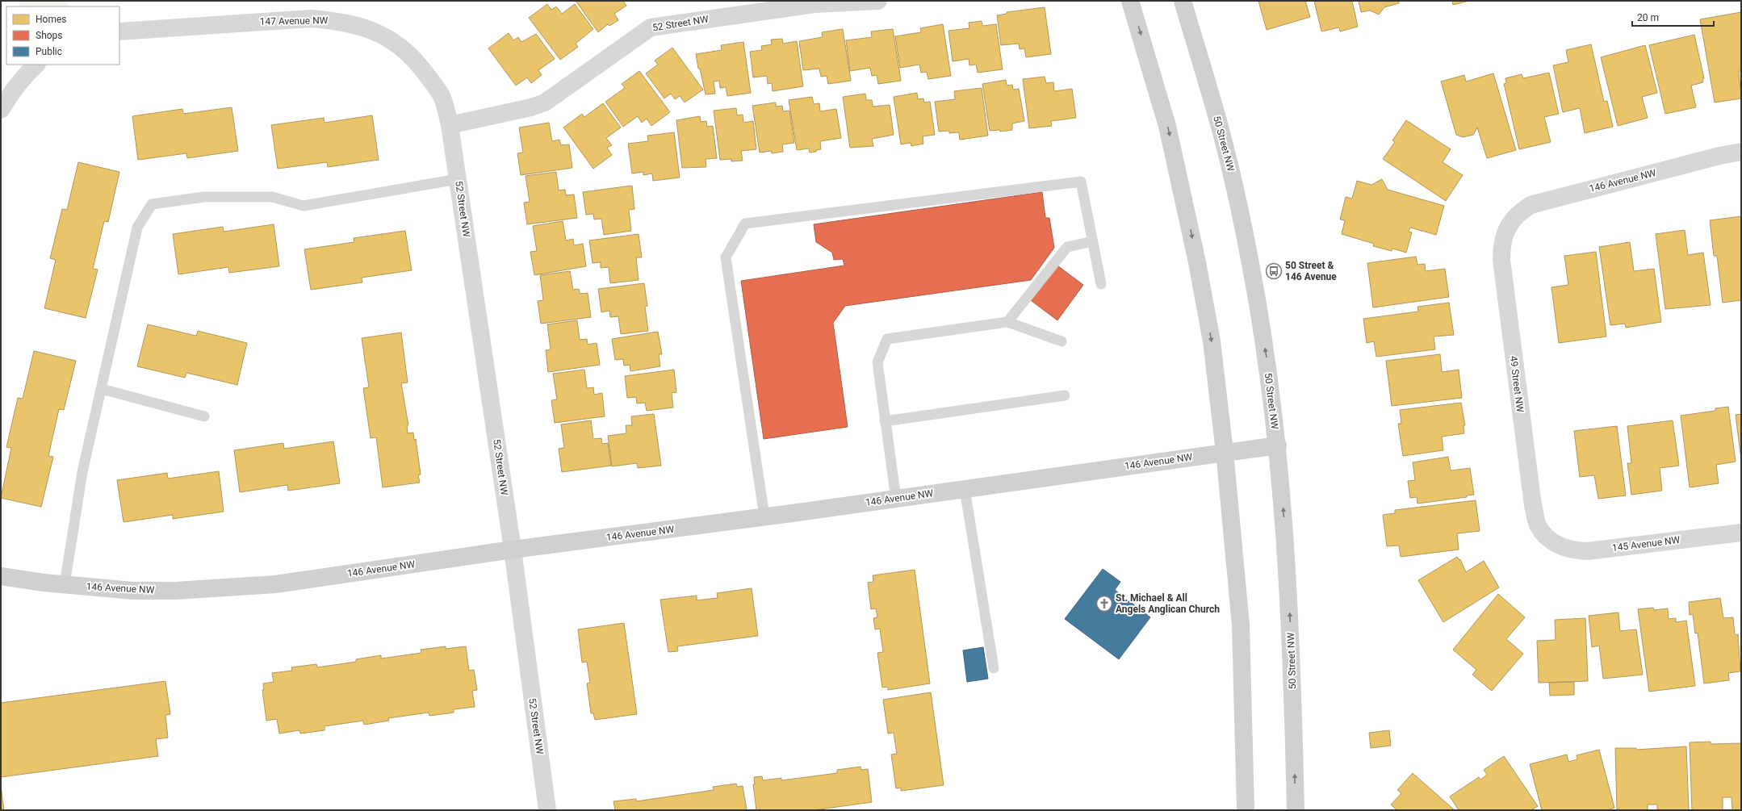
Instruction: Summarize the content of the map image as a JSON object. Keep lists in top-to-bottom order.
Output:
{
  "streets": {
    "main road": ["50 Street NW", "146 Avenue NW"],
    "street": [
      "147 Avenue NW",
      "52 Street NW",
      "49 Street NW",
      "145 Avenue NW"
    ]
  },
  "crossings": [
    ["147 Avenue NW", "52 Street NW"],
    ["52 Street NW", "146 Avenue NW"],
    ["50 Street NW", "146 Avenue NW"],
    ["146 Avenue NW", "49 Street NW"],
    ["49 Street NW", "145 Avenue NW"]
  ],
  "places": {
    "bus stop": ["50 Street & 146 Avenue"],
    "church": ["St. Michael & All Angels Anglican Church"]
  },
  "legend": ["Homes", "Shops", "Public"],
  "scale_bar": "20 m"
}
